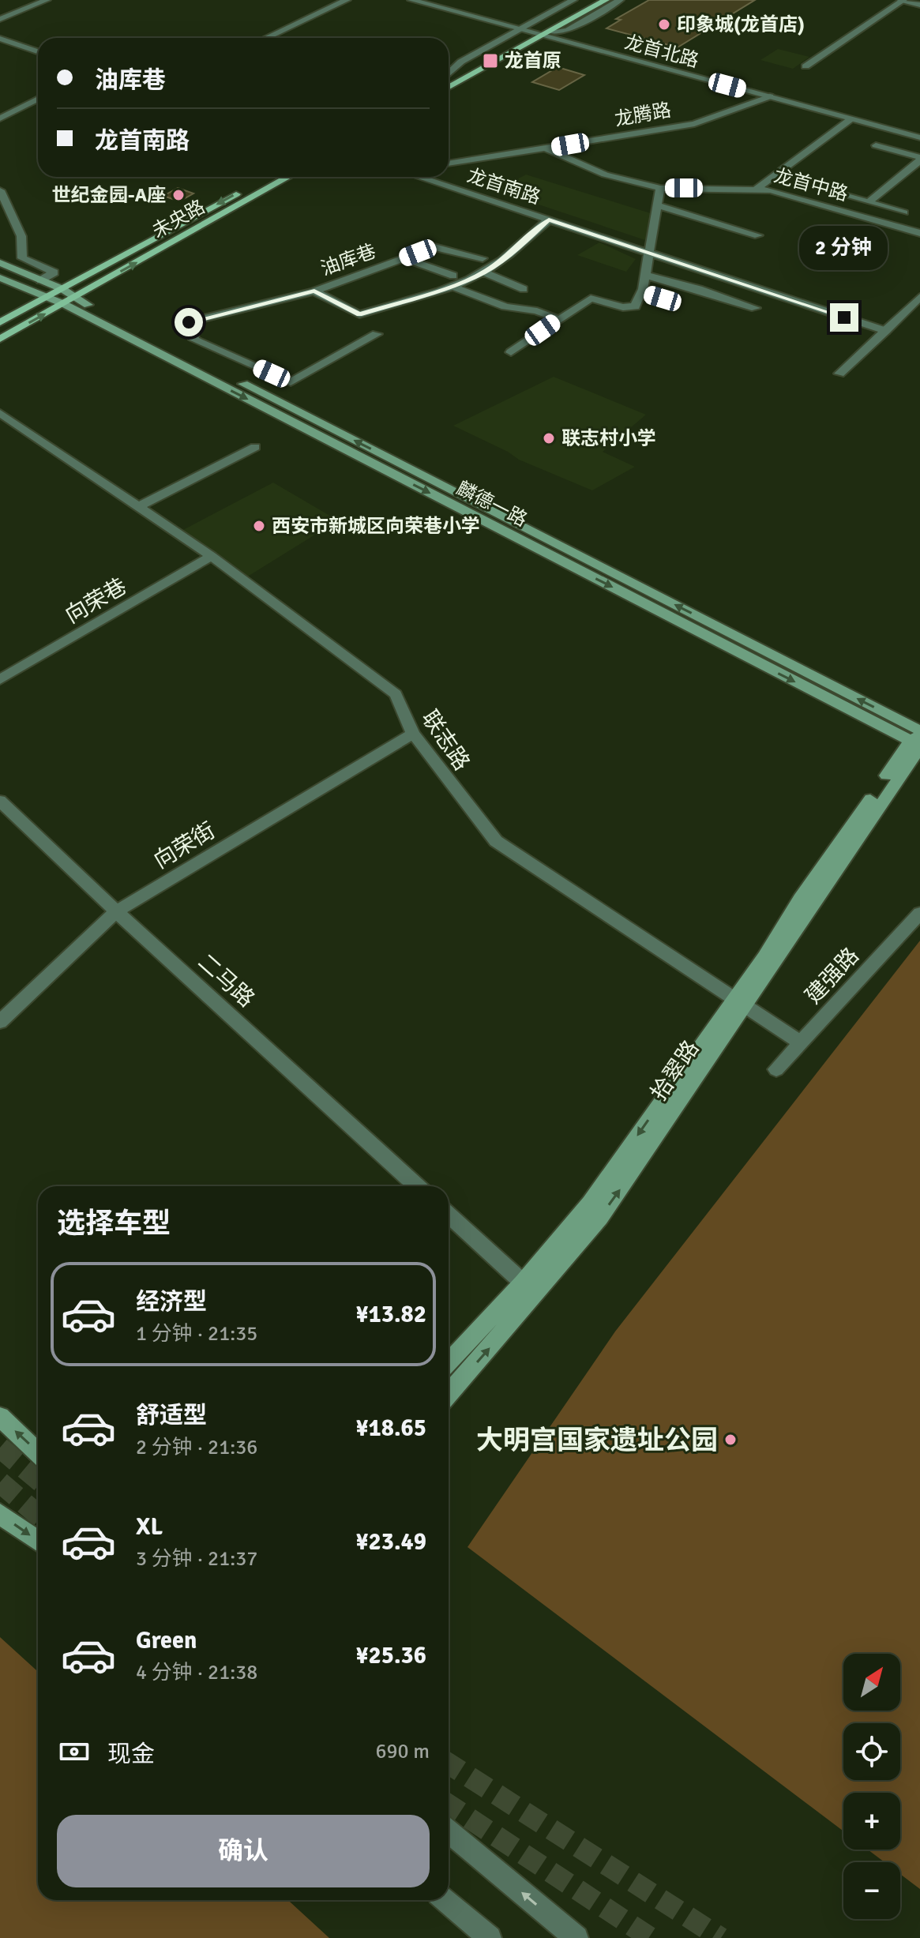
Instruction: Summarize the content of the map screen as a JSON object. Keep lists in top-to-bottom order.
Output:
{
  "streets": {
    "main road": ["未央路", "麟德一路", "拾翠路"],
    "street": [
      "龙首北路",
      "龙腾路",
      "龙首中路",
      "龙首南路",
      "油库巷",
      "向荣巷",
      "联志路",
      "向荣街",
      "建强路",
      "二马路"
    ]
  },
  "crossings": [
    ["龙首北路", "龙腾路"],
    ["龙腾路", "龙首中路"],
    ["未央路", "麟德一路"],
    ["麟德一路", "拾翠路"],
    ["向荣巷", "联志路"],
    ["联志路", "向荣街"],
    ["联志路", "建强路"],
    ["联志路", "拾翠路"],
    ["向荣街", "二马路"]
  ],
  "places": {
    "other": [
      "印象城(龙首店)",
      "世纪金园-A座",
      "联志村小学",
      "西安市新城区向荣巷小学",
      "大明宫国家遗址公园"
    ],
    "transit": ["龙首原"]
  },
  "north": "top right",
  "page": {
    "banner": ["油库巷", "龙首南路"],
    "bubble": "2 分钟",
    "heading": "选择车型",
    "list": [
      {
        "name": "经济型",
        "note": "1 分钟 · 21:35",
        "value": "¥13.82"
      },
      {
        "name": "舒适型",
        "note": "2 分钟 · 21:36",
        "value": "¥18.65"
      },
      {
        "name": "XL",
        "note": "3 分钟 · 21:37",
        "value": "¥23.49"
      },
      {
        "name": "Green",
        "note": "4 分钟 · 21:38",
        "value": "¥25.36"
      }
    ],
    "map_buttons": ["+", "−"],
    "pay": ["现金", "690 m"],
    "buttons": "确认"
  }
}
